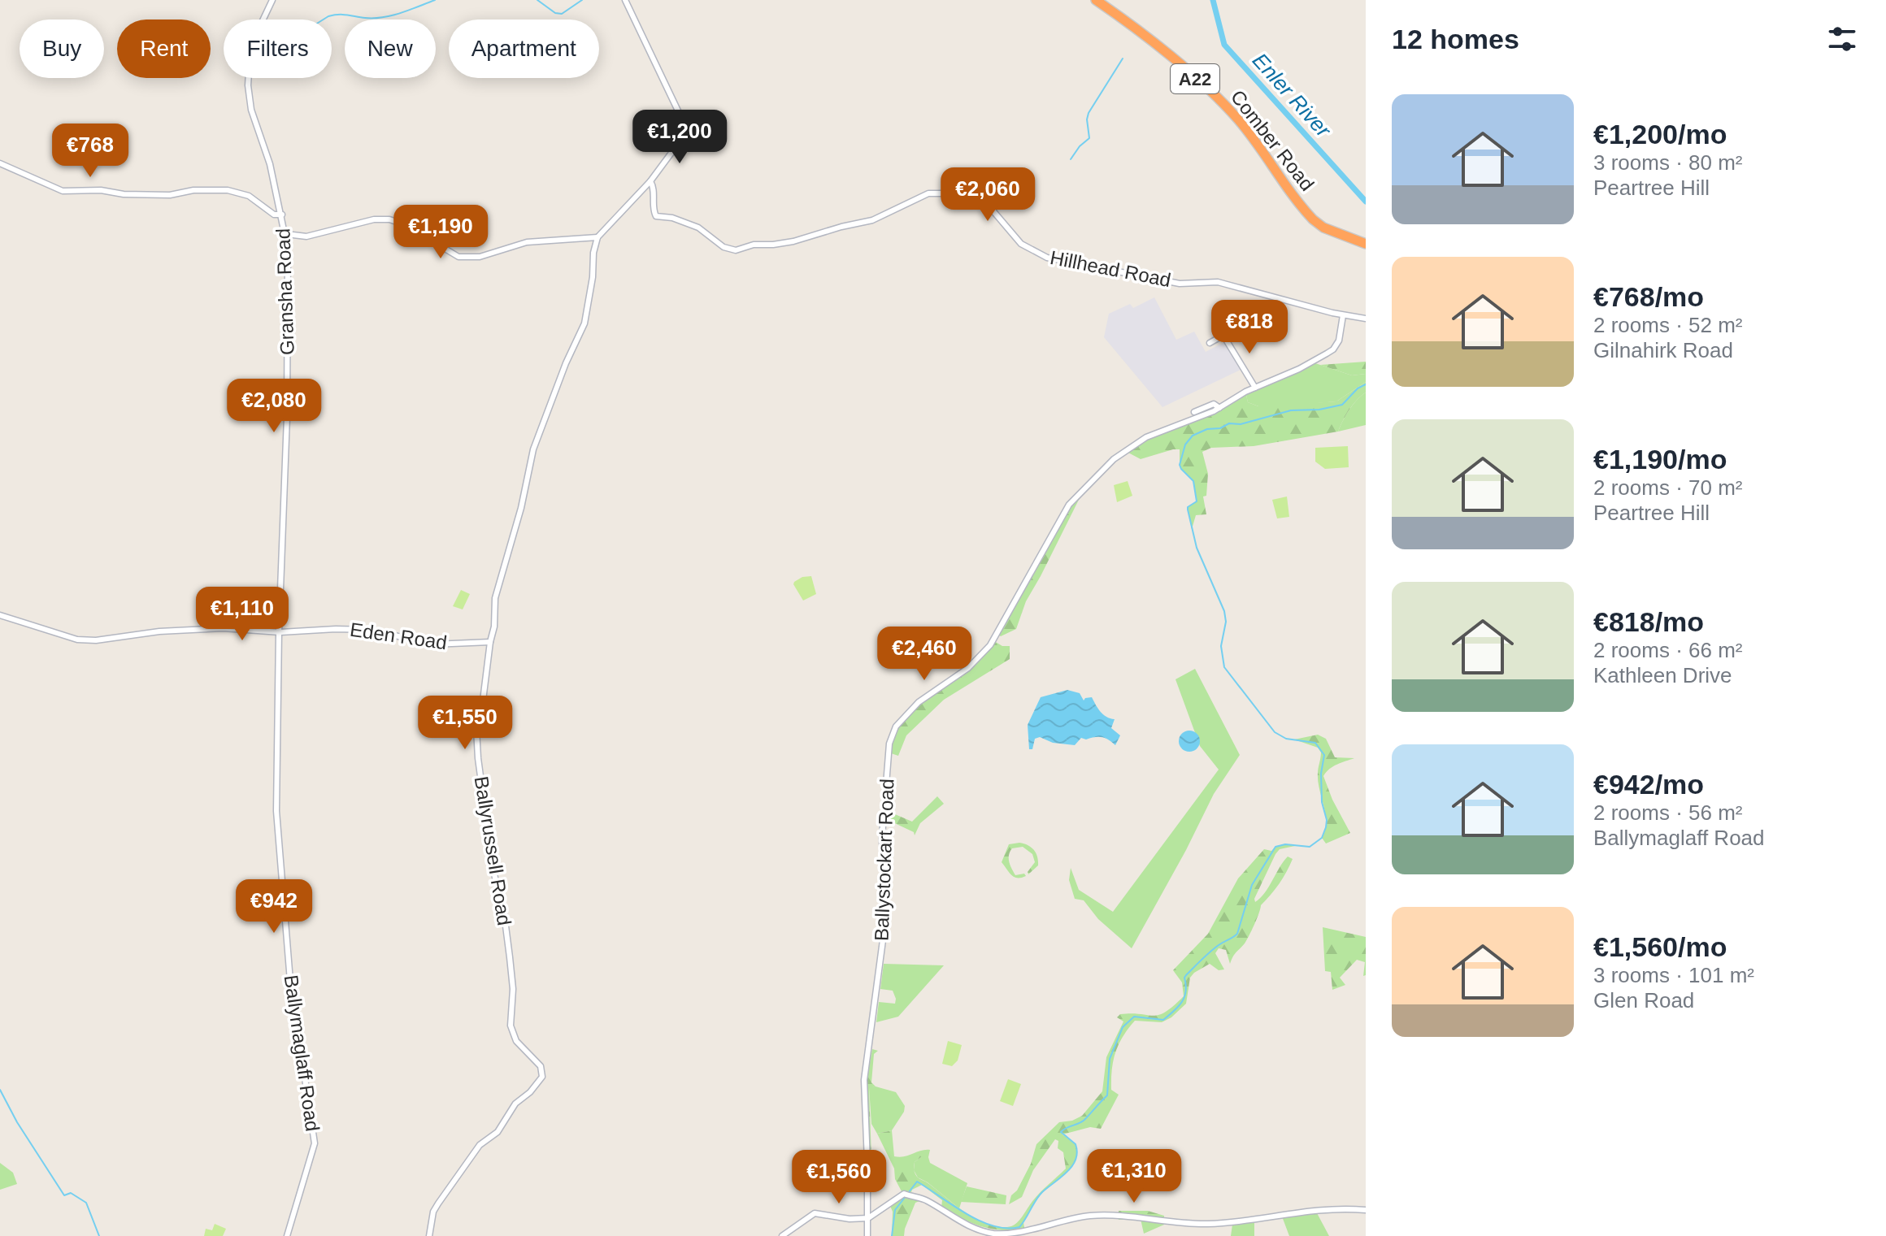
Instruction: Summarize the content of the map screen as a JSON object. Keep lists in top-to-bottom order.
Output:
{
  "streets": {
    "highway": ["A22", "Comber Road"],
    "street": [
      "Hillhead Road",
      "Gransha Road",
      "Eden Road",
      "Ballyrussell Road",
      "Ballystockart Road",
      "Ballymaglaff Road"
    ]
  },
  "crossings": [
    ["Hillhead Road", "Ballystockart Road"],
    ["Gransha Road", "Eden Road"],
    ["Gransha Road", "Ballymaglaff Road"],
    ["Eden Road", "Ballyrussell Road"],
    ["Eden Road", "Ballymaglaff Road"]
  ],
  "water": ["Enler River"],
  "page": {
    "heading": "12 homes",
    "chip": [
      "Buy",
      "Rent",
      "Filters",
      "New",
      "Apartment"
    ],
    "list": [
      {
        "name": "€1,200/mo",
        "note": "3 rooms · 80 m² · Peartree Hill"
      },
      {
        "name": "€768/mo",
        "note": "2 rooms · 52 m² · Gilnahirk Road"
      },
      {
        "name": "€1,190/mo",
        "note": "2 rooms · 70 m² · Peartree Hill"
      },
      {
        "name": "€818/mo",
        "note": "2 rooms · 66 m² · Kathleen Drive"
      },
      {
        "name": "€942/mo",
        "note": "2 rooms · 56 m² · Ballymaglaff Road"
      },
      {
        "name": "€1,560/mo",
        "note": "3 rooms · 101 m² · Glen Road"
      }
    ],
    "price": [
      "€1,200",
      "€768",
      "€2,060",
      "€1,190",
      "€818",
      "€2,080",
      "€1,110",
      "€2,460",
      "€1,550",
      "€942",
      "€1,310",
      "€1,560"
    ]
  }
}
